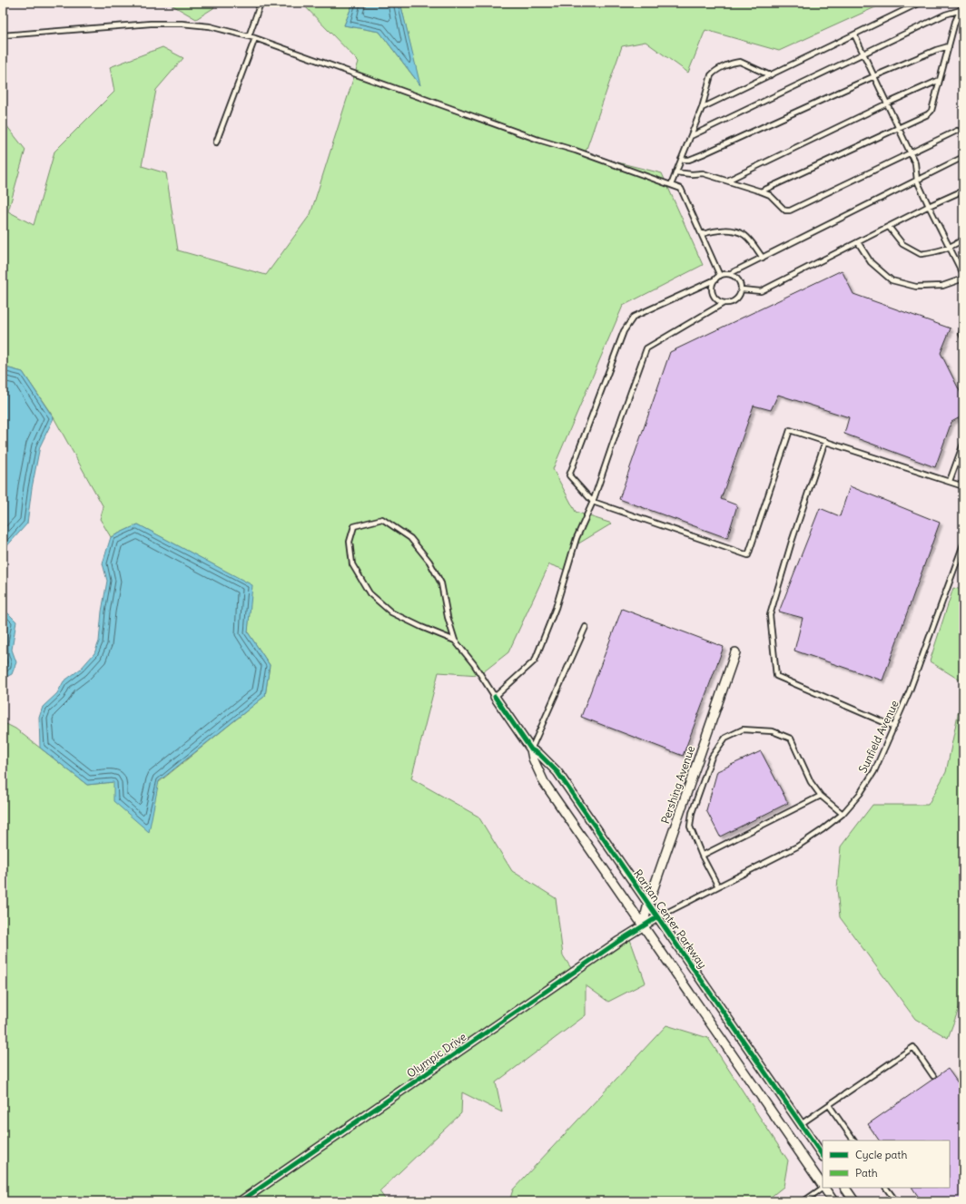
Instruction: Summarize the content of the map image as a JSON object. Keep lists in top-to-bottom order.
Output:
{
  "streets": {
    "street": ["Pershing Avenue", "Raritan Center Parkway", "Olympic Drive"],
    "lane": ["Sunfield Avenue"]
  },
  "crossings": [
    ["Sunfield Avenue", "Raritan Center Parkway"],
    ["Sunfield Avenue", "Olympic Drive"],
    ["Pershing Avenue", "Raritan Center Parkway"],
    ["Pershing Avenue", "Olympic Drive"],
    ["Raritan Center Parkway", "Olympic Drive"]
  ],
  "legend": ["Cycle path", "Path"]
}
